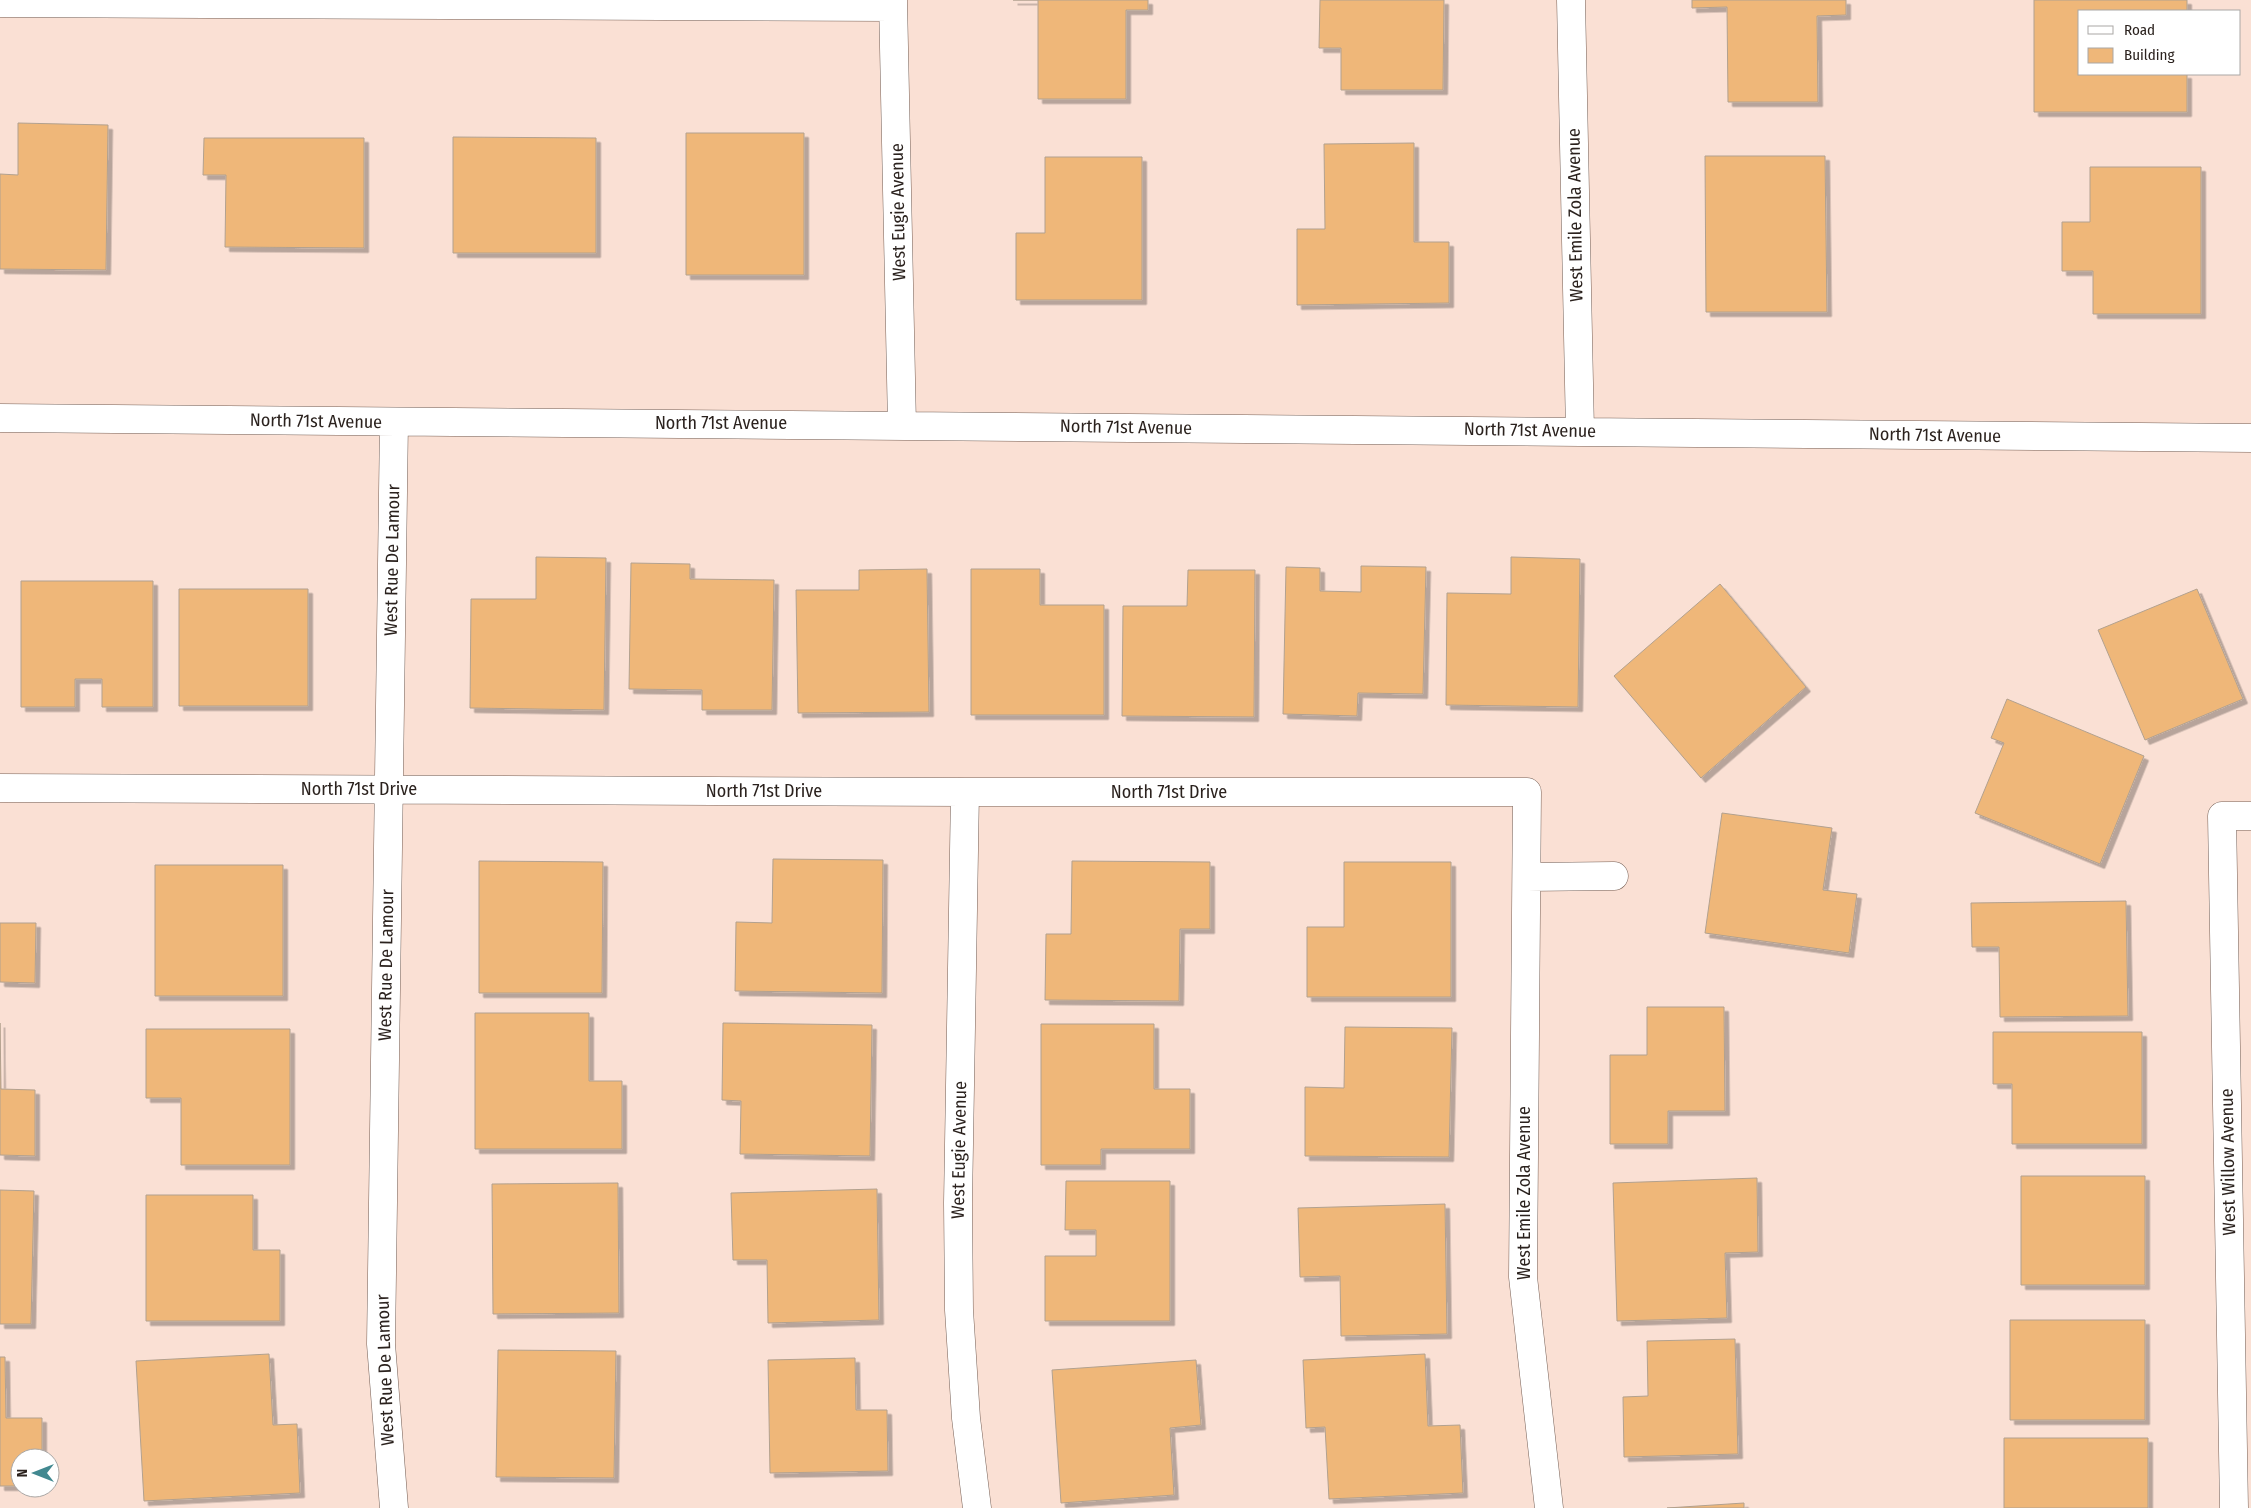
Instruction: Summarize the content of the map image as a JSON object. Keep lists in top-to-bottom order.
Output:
{
  "streets": {
    "street": [
      "West Eugie Avenue",
      "West Emile Zola Avenue",
      "North 71st Avenue",
      "West Rue De Lamour",
      "North 71st Drive",
      "West Willow Avenue"
    ]
  },
  "crossings": [
    ["West Eugie Avenue", "North 71st Avenue"],
    ["West Eugie Avenue", "North 71st Drive"],
    ["West Emile Zola Avenue", "North 71st Avenue"],
    ["West Emile Zola Avenue", "North 71st Drive"],
    ["North 71st Avenue", "West Rue De Lamour"],
    ["West Rue De Lamour", "North 71st Drive"]
  ],
  "legend": ["Road", "Building"],
  "north": "left"
}
